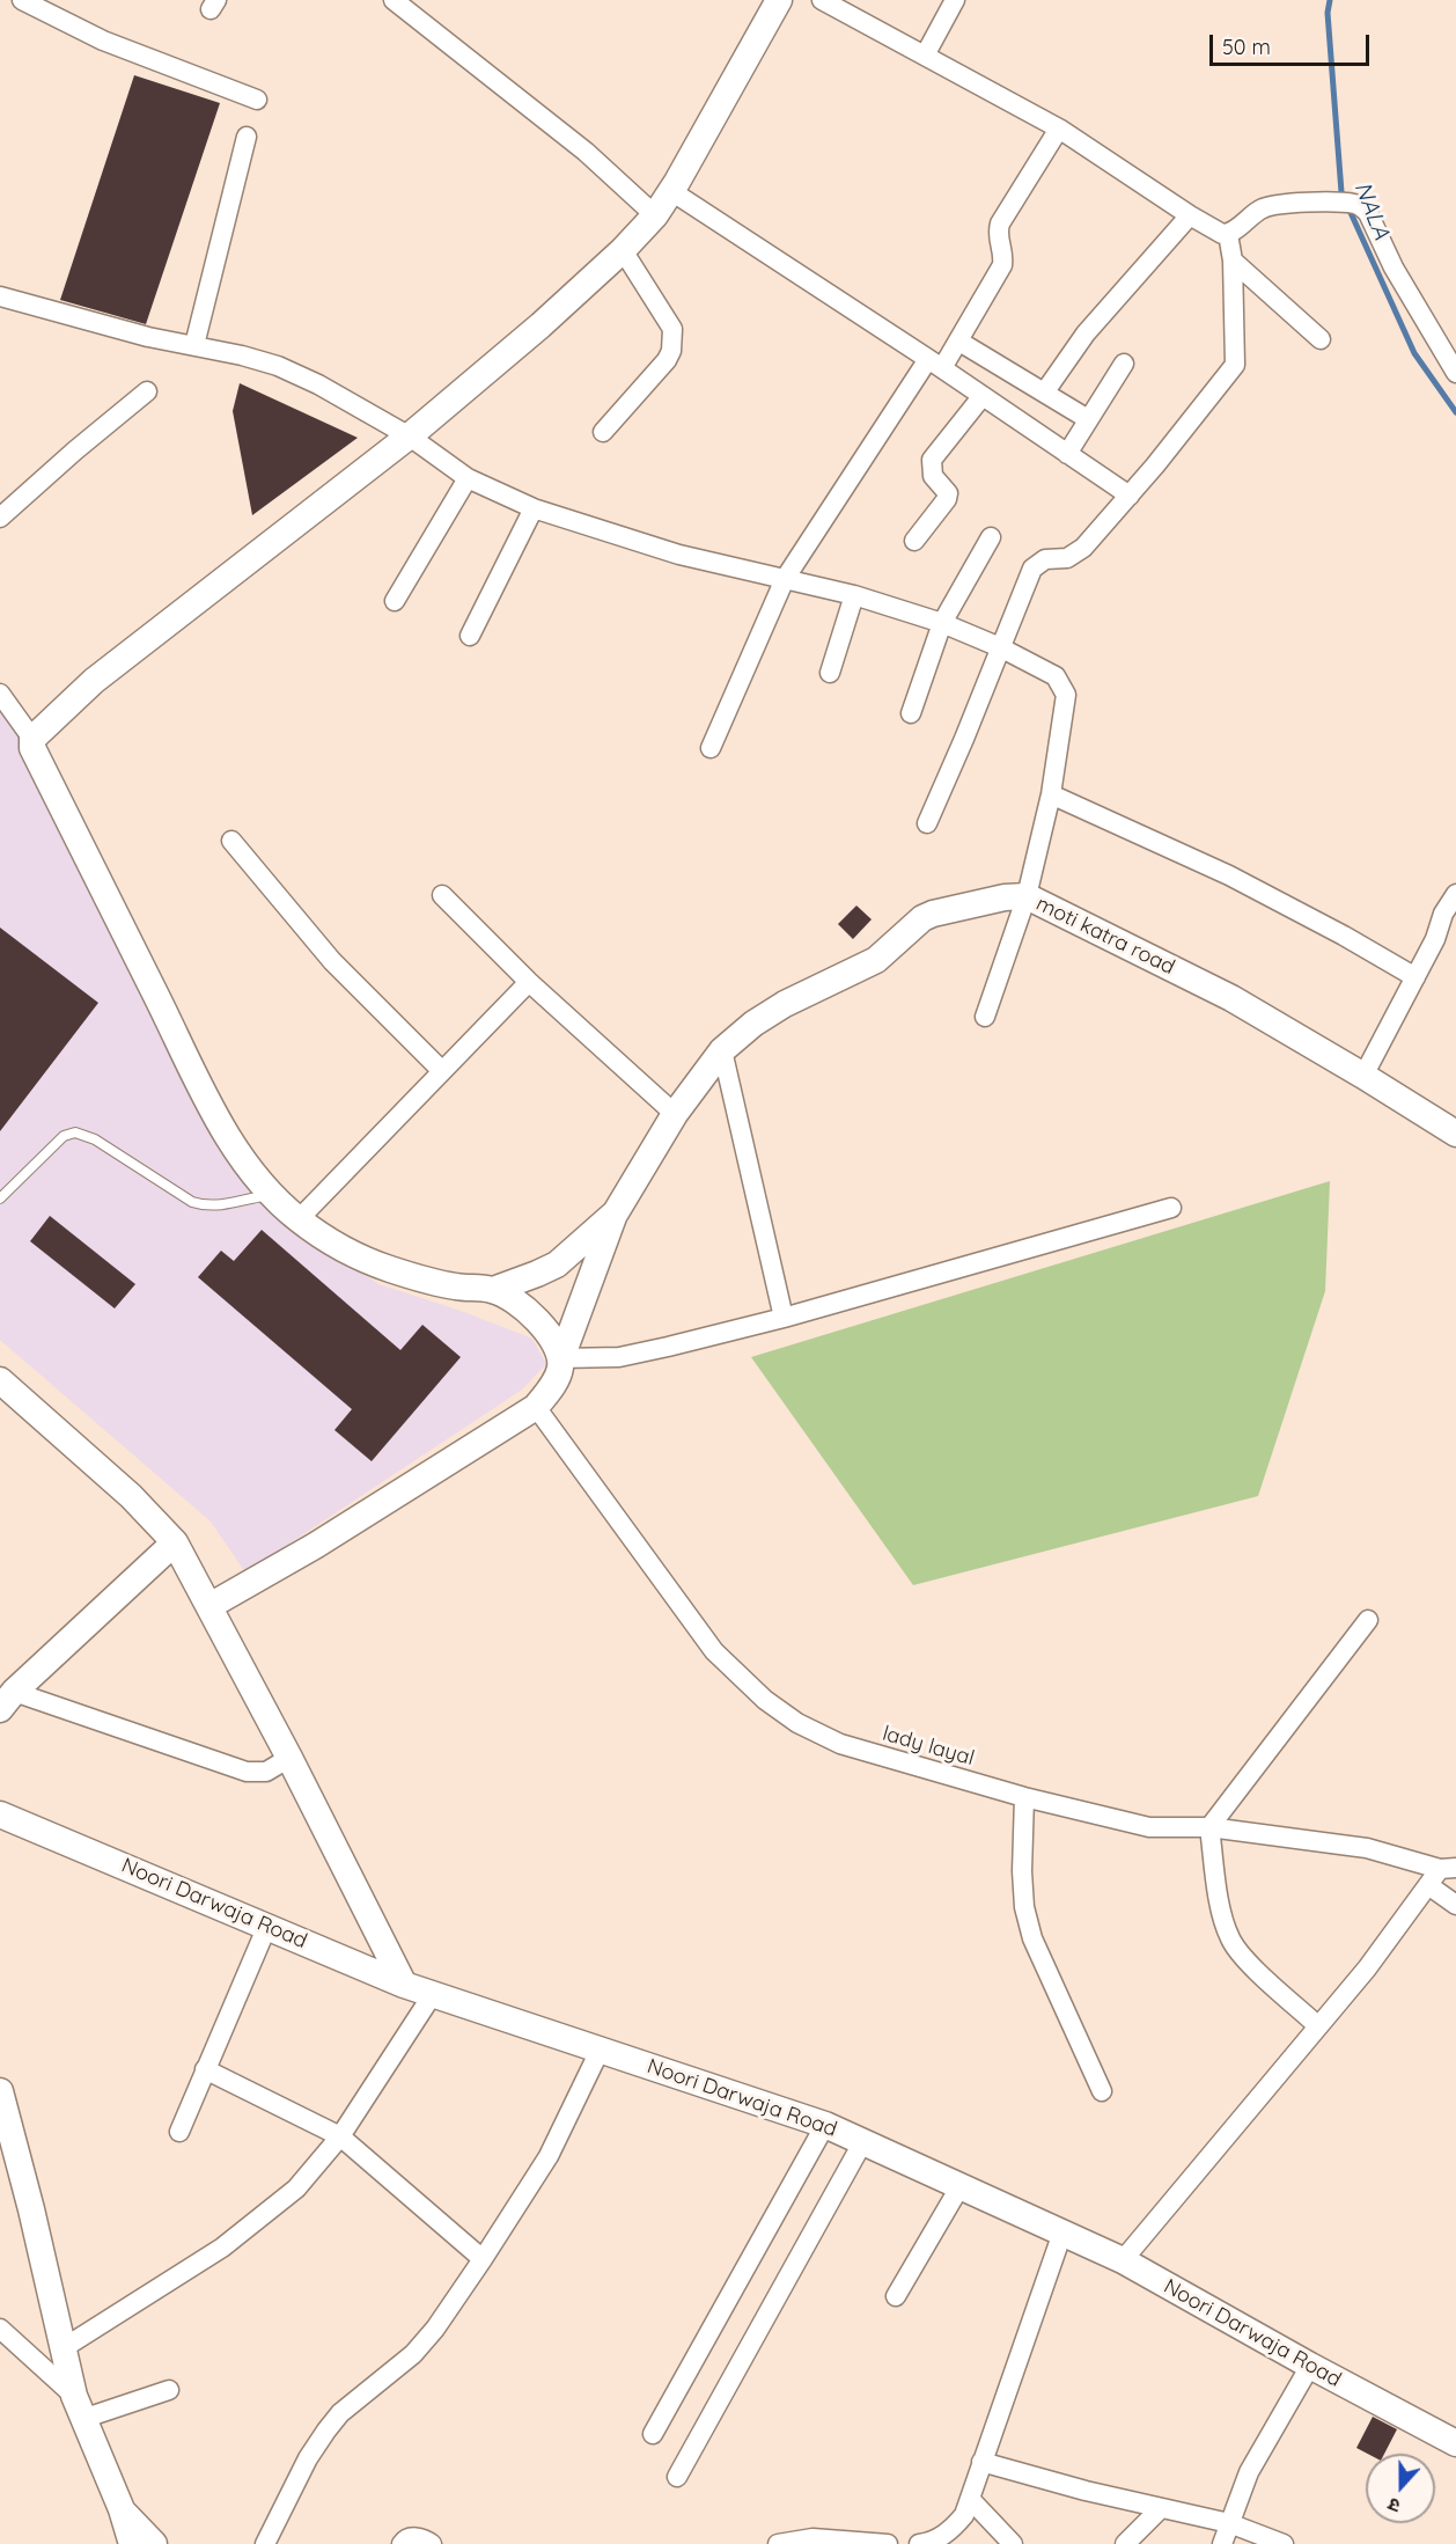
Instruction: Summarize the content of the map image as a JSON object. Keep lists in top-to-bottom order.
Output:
{
  "streets": {
    "street": ["moti katra road", "lady layal", "Noori Darwaja Road"]
  },
  "water": ["NALA"],
  "scale_bar": "50 m",
  "north": "bottom"
}
